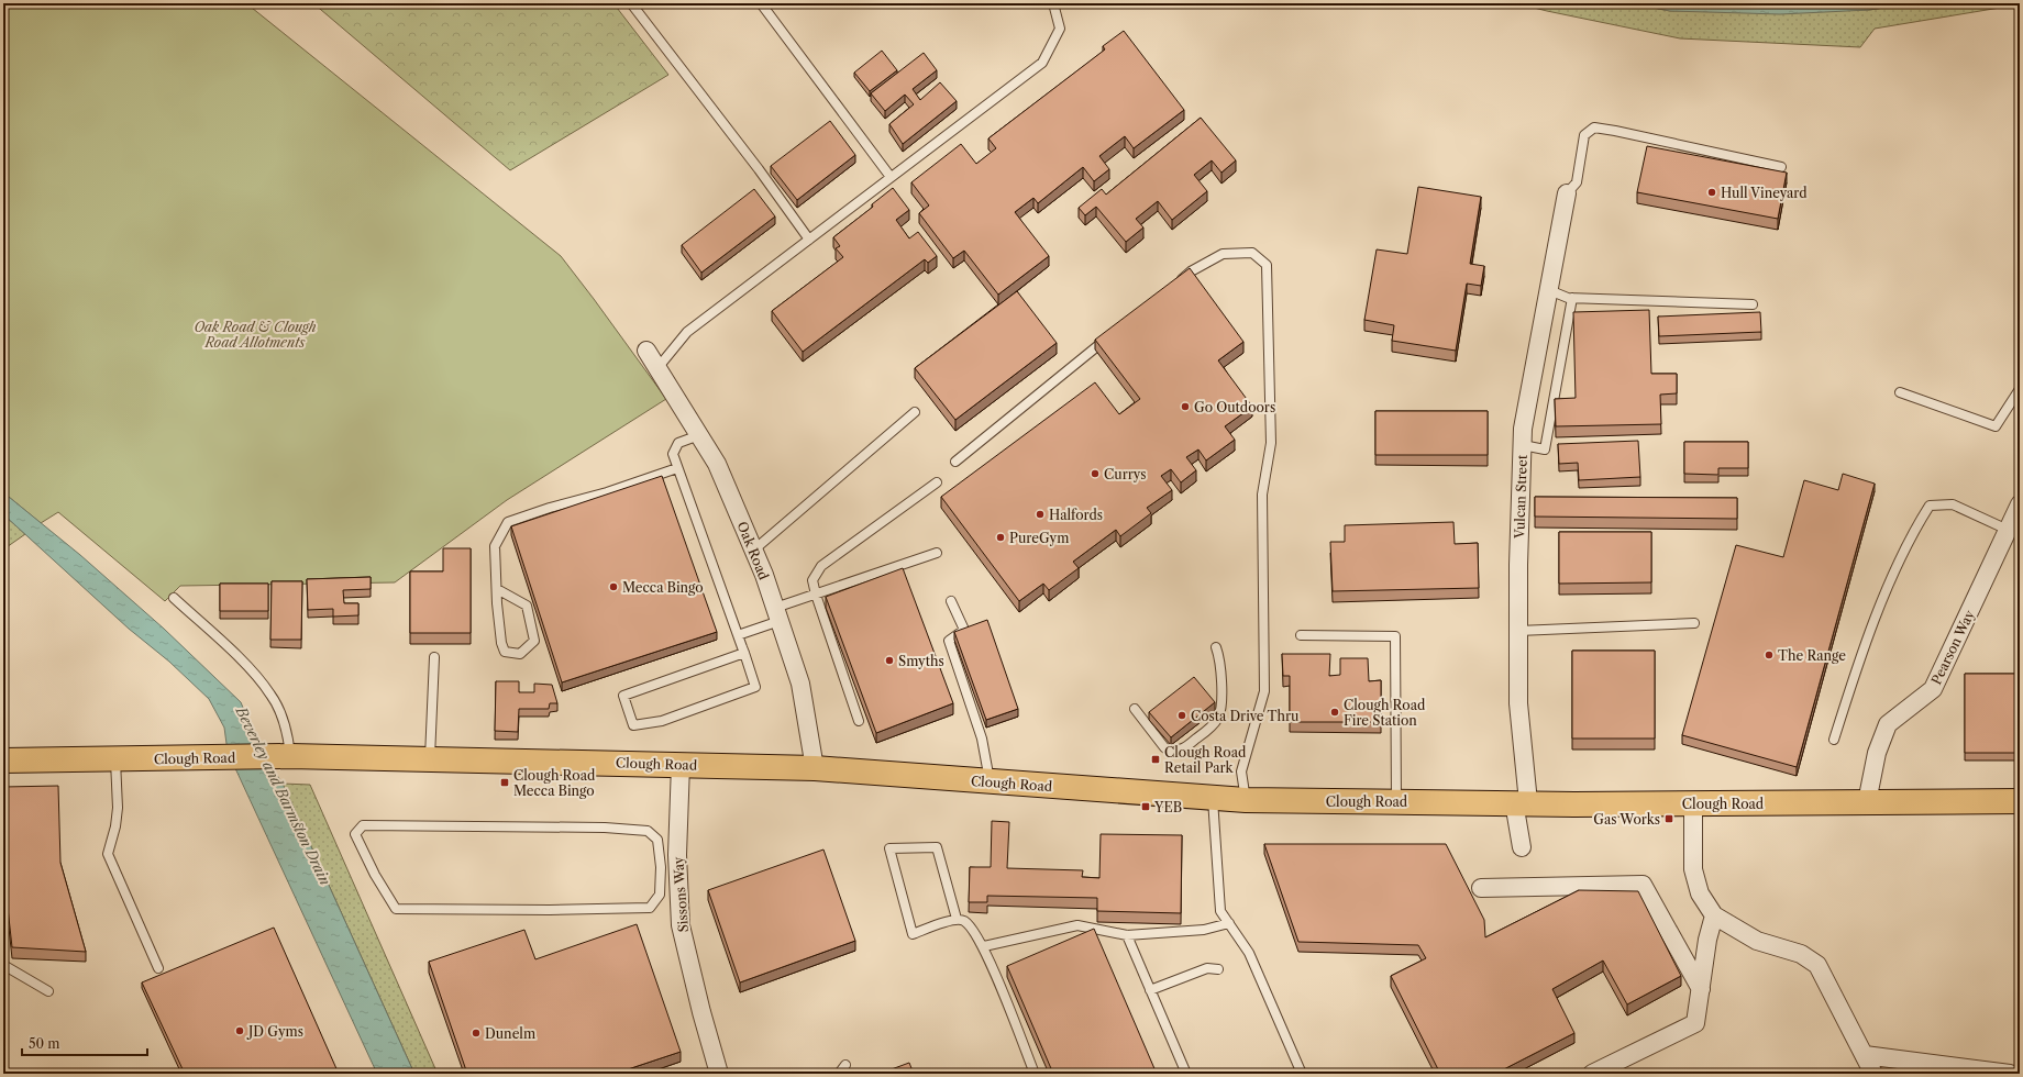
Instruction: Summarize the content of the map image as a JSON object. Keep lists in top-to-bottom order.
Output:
{
  "streets": {
    "main road": ["Clough Road"],
    "street": [
      "Vulcan Street",
      "Oak Road",
      "Pearson Way",
      "Sissons Way"
    ]
  },
  "crossings": [
    ["Vulcan Street", "Clough Road"],
    ["Oak Road", "Clough Road"],
    ["Pearson Way", "Clough Road"],
    ["Clough Road", "Sissons Way"]
  ],
  "water": ["Beverley and Barmston Drain"],
  "parks": ["Oak Road & Clough Road Allotments"],
  "places": {
    "other": [
      "Hull Vineyard",
      "Go Outdoors",
      "Currys",
      "Halfords",
      "PureGym",
      "Mecca Bingo",
      "The Range",
      "Smyths",
      "Clough Road Fire Station",
      "Costa Drive Thru",
      "JD Gyms",
      "Dunelm"
    ],
    "transit": [
      "Clough Road Retail Park",
      "Clough Road Mecca Bingo",
      "YEB",
      "Gas Works"
    ]
  },
  "scale_bar": "50 m"
}
